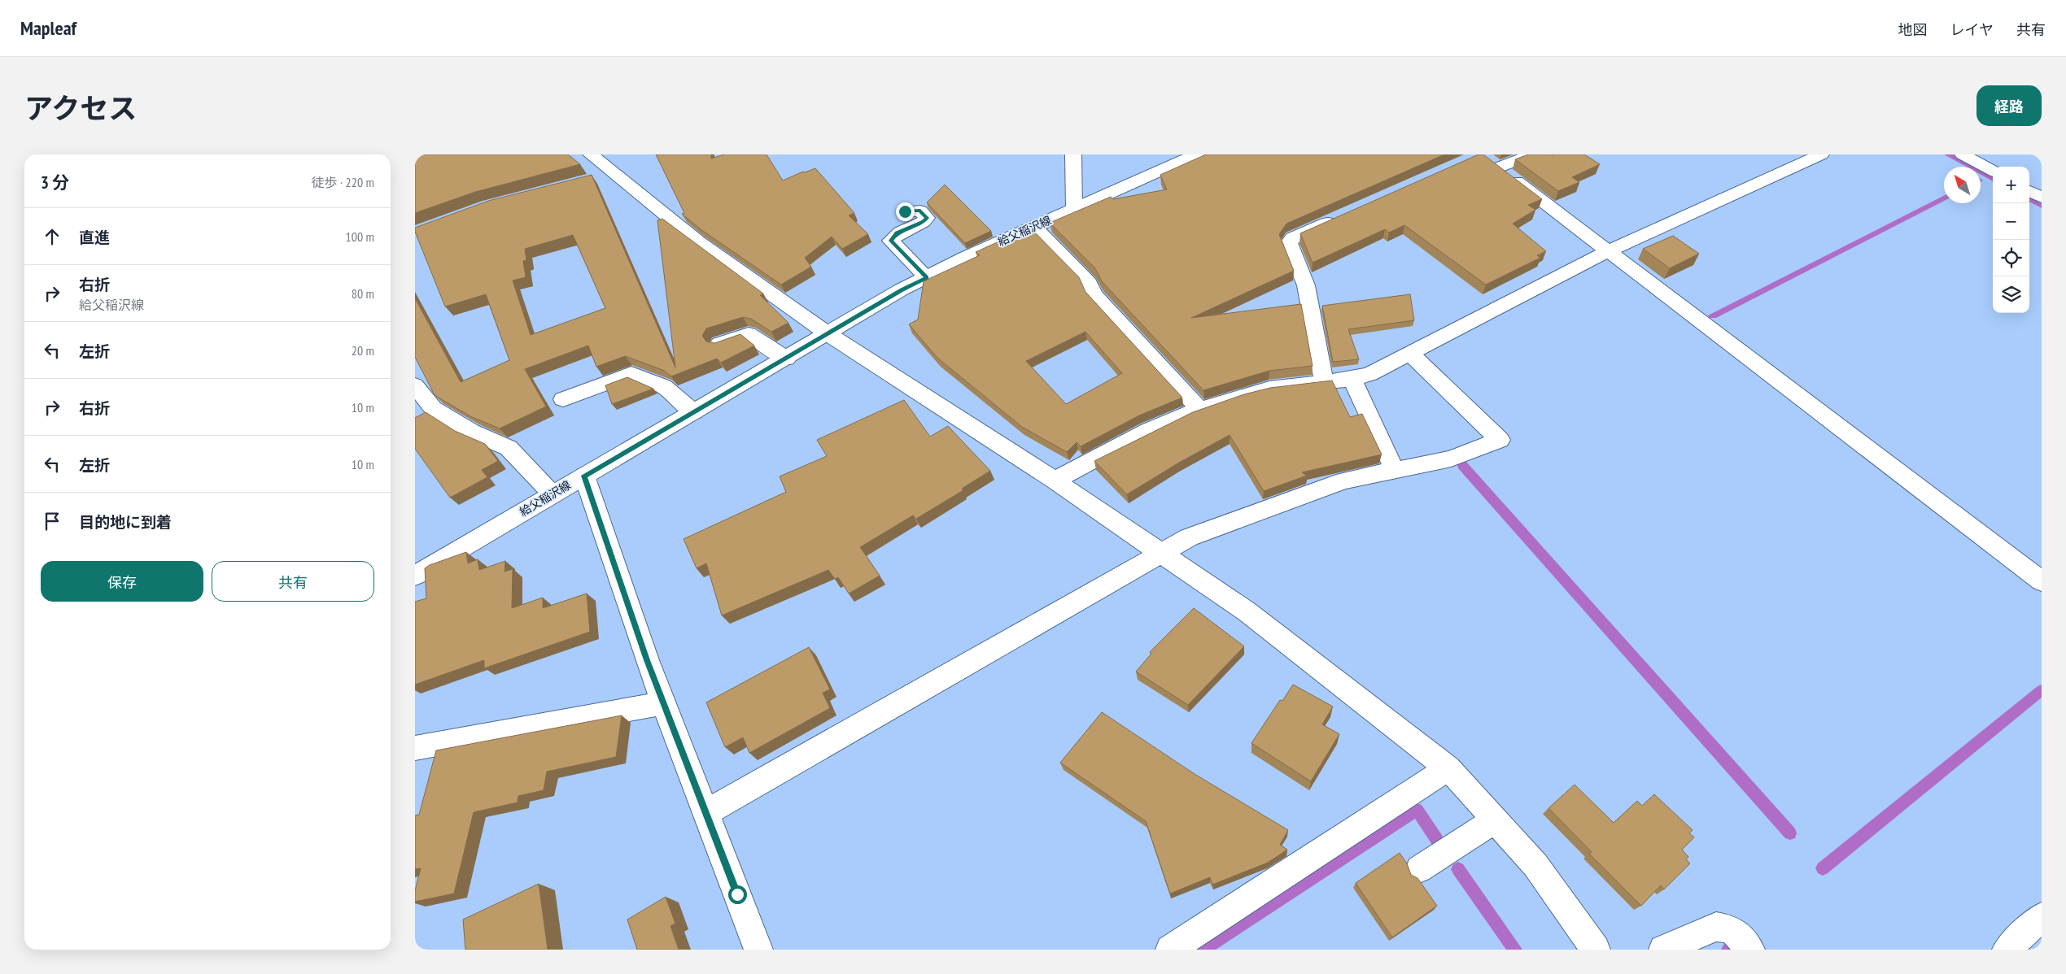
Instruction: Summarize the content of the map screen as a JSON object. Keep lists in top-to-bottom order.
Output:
{
  "streets": {
    "street": ["給父稲沢線"]
  },
  "north": "top left",
  "page": {
    "header": "Mapleaf",
    "nav": ["地図", "レイヤ", "共有"],
    "title": "アクセス",
    "buttons": [
      "経路",
      ["保存", "共有"]
    ],
    "heading": ["3 分", "徒歩 · 220 m"],
    "map_buttons": ["+", "−"],
    "list": [
      ["直進", "100 m"],
      ["右折", "給父稲沢線", "80 m"],
      ["左折", "20 m"],
      ["右折", "10 m"],
      ["左折", "10 m"],
      "目的地に到着"
    ]
  }
}
